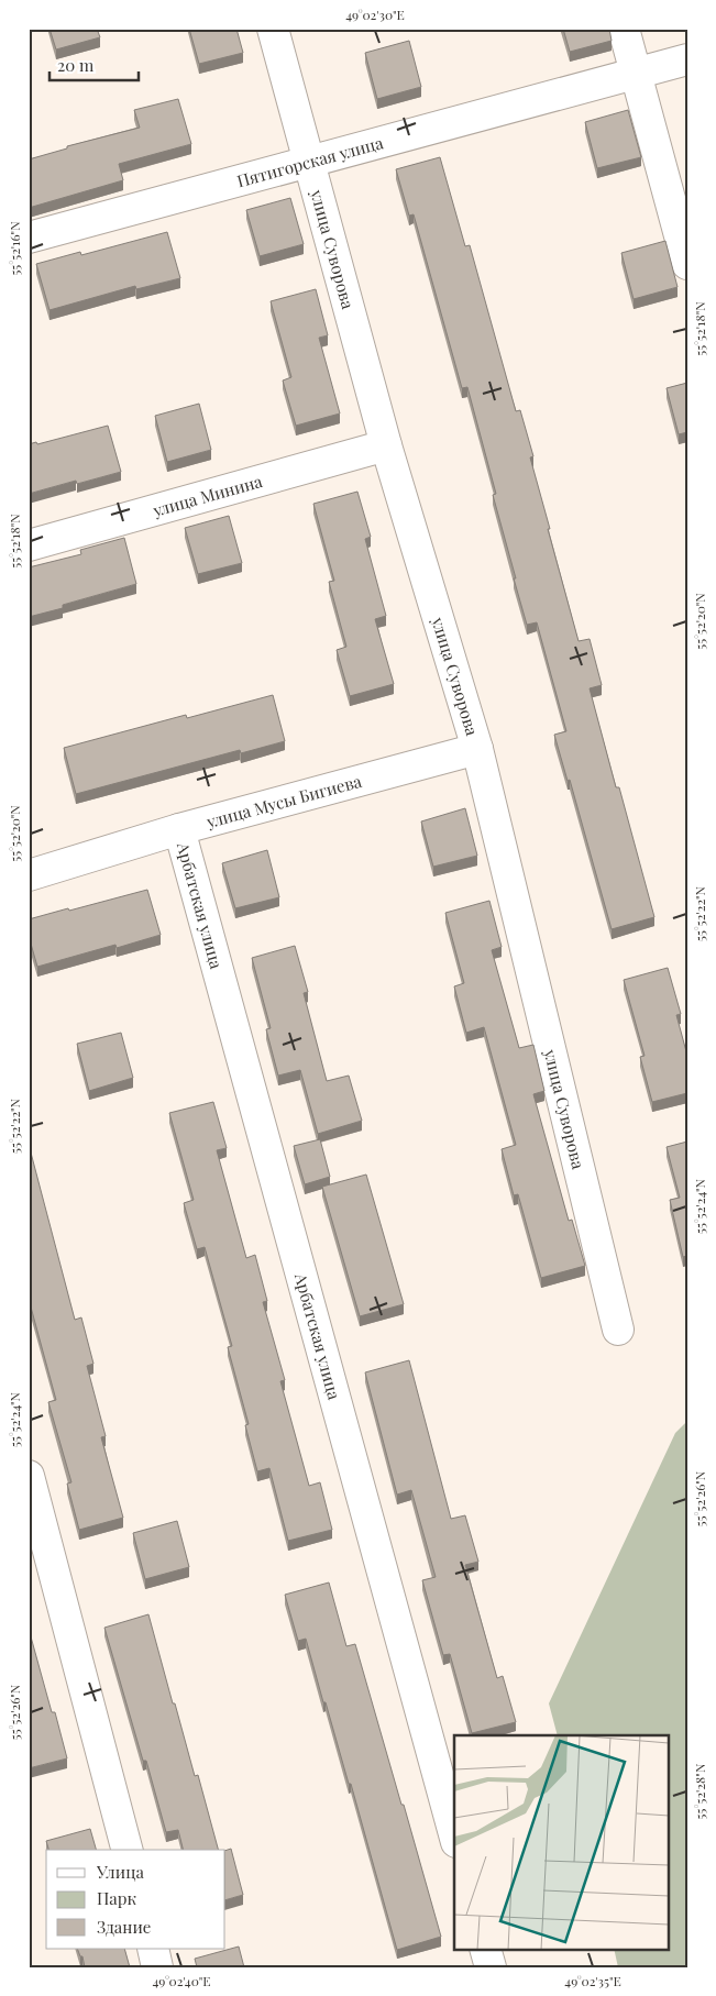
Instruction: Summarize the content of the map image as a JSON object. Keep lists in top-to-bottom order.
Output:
{
  "streets": {
    "street": [
      "Пятигорская улица",
      "улица Суворова",
      "улица Минина",
      "улица Мусы Бигиева",
      "Арбатская улица"
    ]
  },
  "crossings": [
    ["Пятигорская улица", "улица Суворова"],
    ["улица Суворова", "улица Минина"],
    ["улица Суворова", "улица Мусы Бигиева"],
    ["улица Мусы Бигиева", "Арбатская улица"]
  ],
  "legend": ["Улица", "Парк", "Здание"],
  "scale_bar": "20 m",
  "coordinates": [
    "49°02'30\"E",
    "55°52'16\"N",
    "55°52'18\"N",
    "55°52'20\"N",
    "55°52'22\"N",
    "55°52'24\"N",
    "55°52'26\"N",
    "55°52'28\"N",
    "49°02'40\"E",
    "49°02'35\"E"
  ]
}
